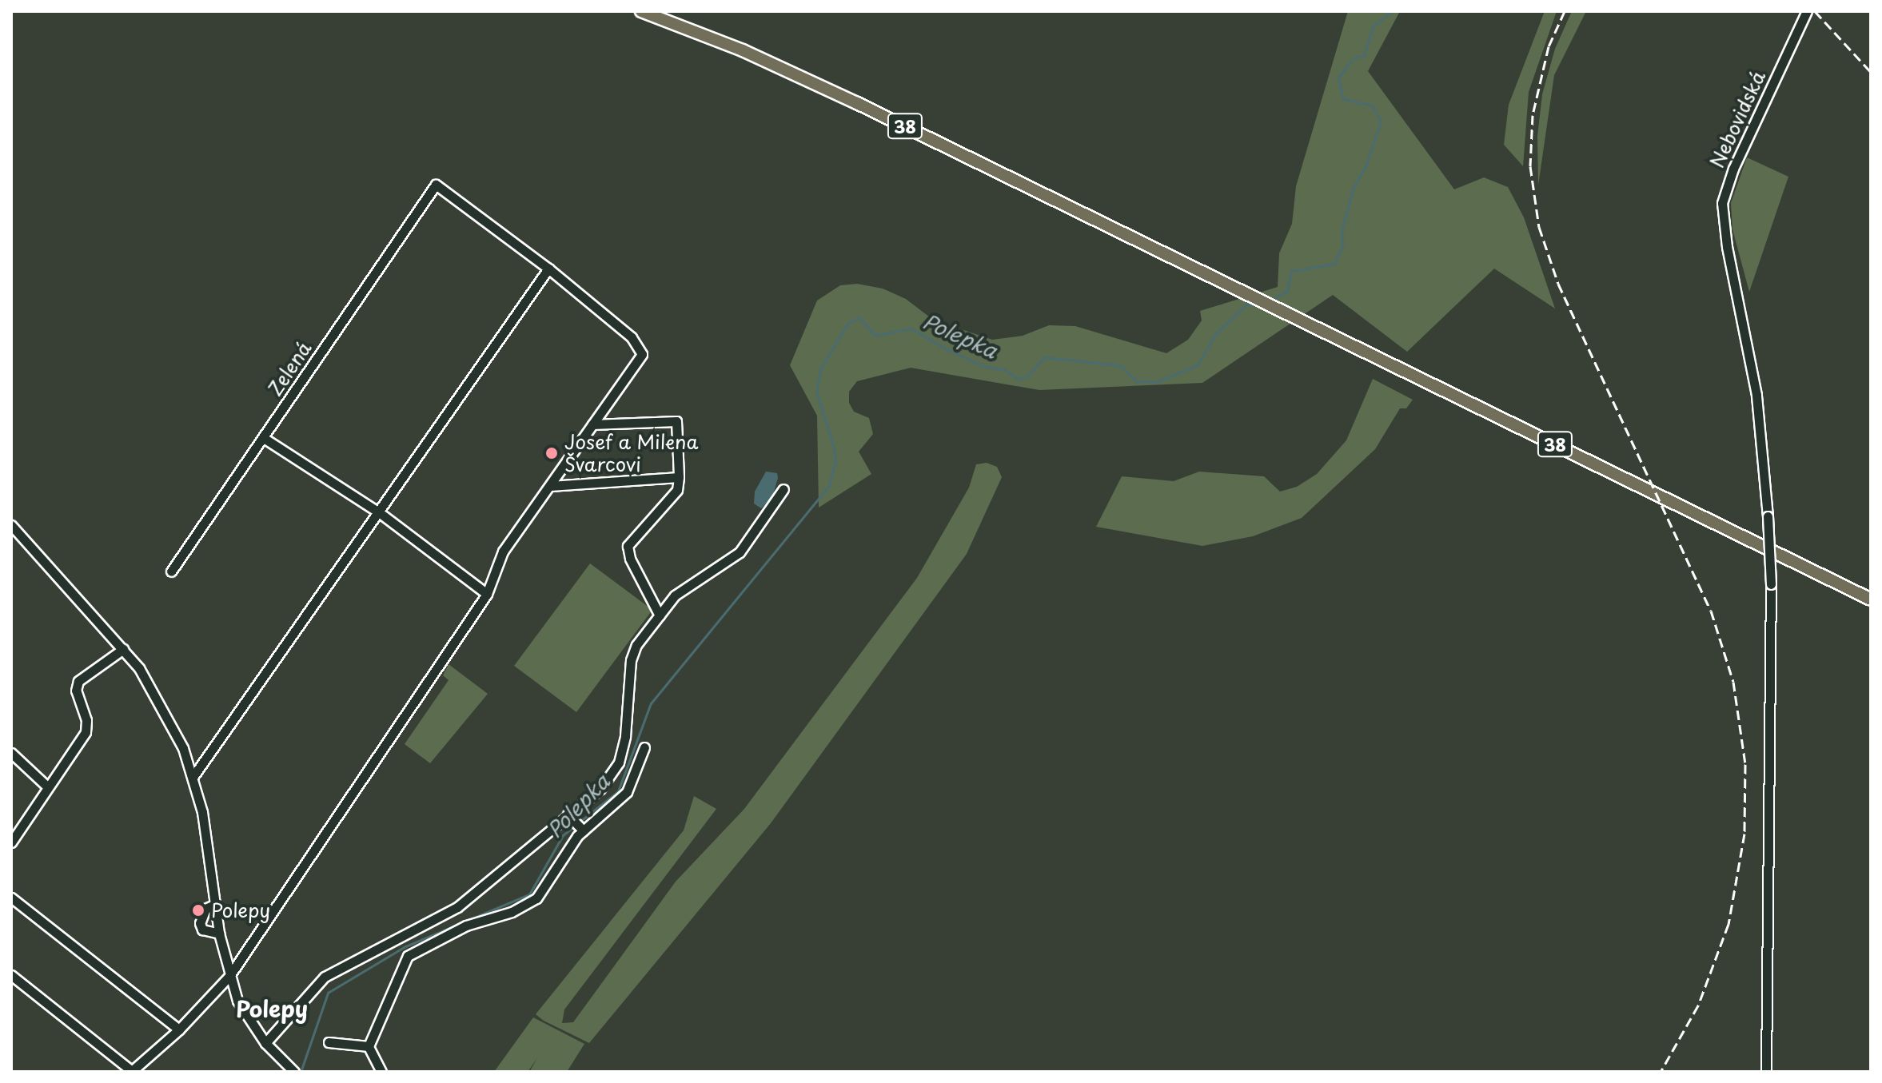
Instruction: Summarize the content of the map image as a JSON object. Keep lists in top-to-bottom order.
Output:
{
  "streets": {
    "main road": ["38"],
    "street": ["Nebovidská", "Zelená"]
  },
  "districts": ["Polepy"],
  "water": ["Polepka"],
  "places": ["Josef a Milena Švarcovi", "Polepy"]
}
